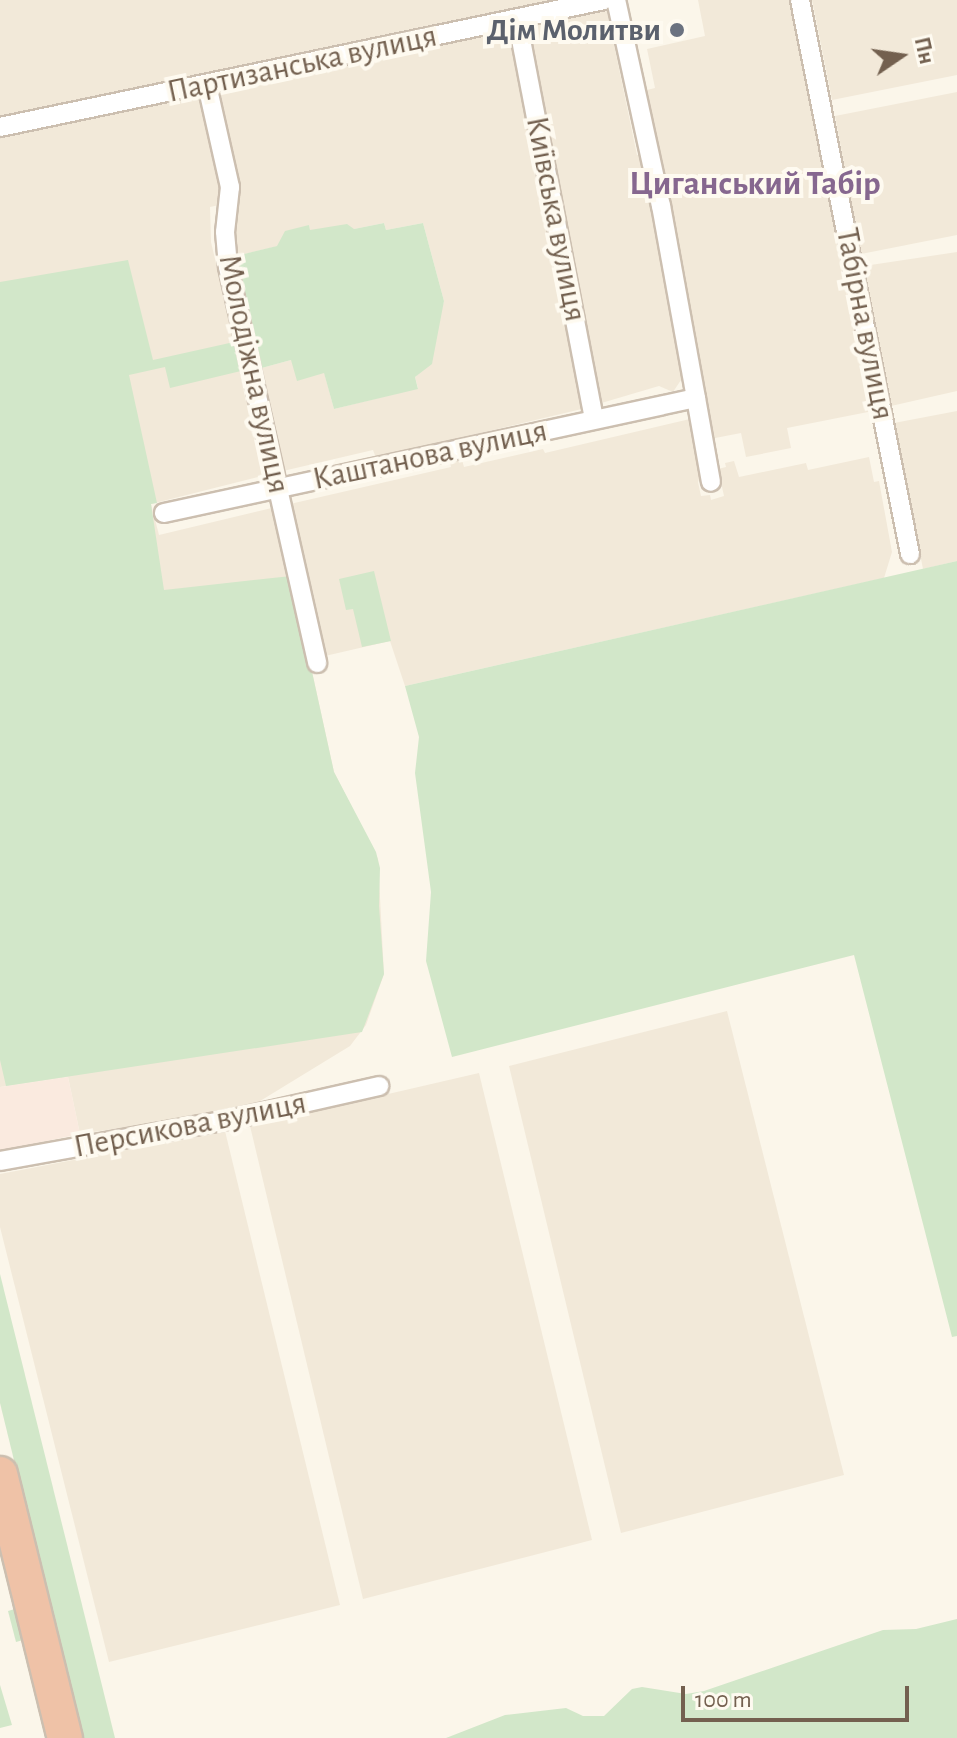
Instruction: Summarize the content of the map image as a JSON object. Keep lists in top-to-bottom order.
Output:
{
  "streets": {
    "street": [
      "Партизанська вулиця",
      "Київська вулиця",
      "Табірна вулиця",
      "Молодіжна вулиця",
      "Каштанова вулиця",
      "Персикова вулиця"
    ]
  },
  "crossings": [
    ["Партизанська вулиця", "Київська вулиця"],
    ["Партизанська вулиця", "Молодіжна вулиця"],
    ["Київська вулиця", "Каштанова вулиця"],
    ["Молодіжна вулиця", "Каштанова вулиця"]
  ],
  "districts": ["Циганський Табір"],
  "places": ["Дім Молитви"],
  "scale_bar": "100 m",
  "north": "right"
}
